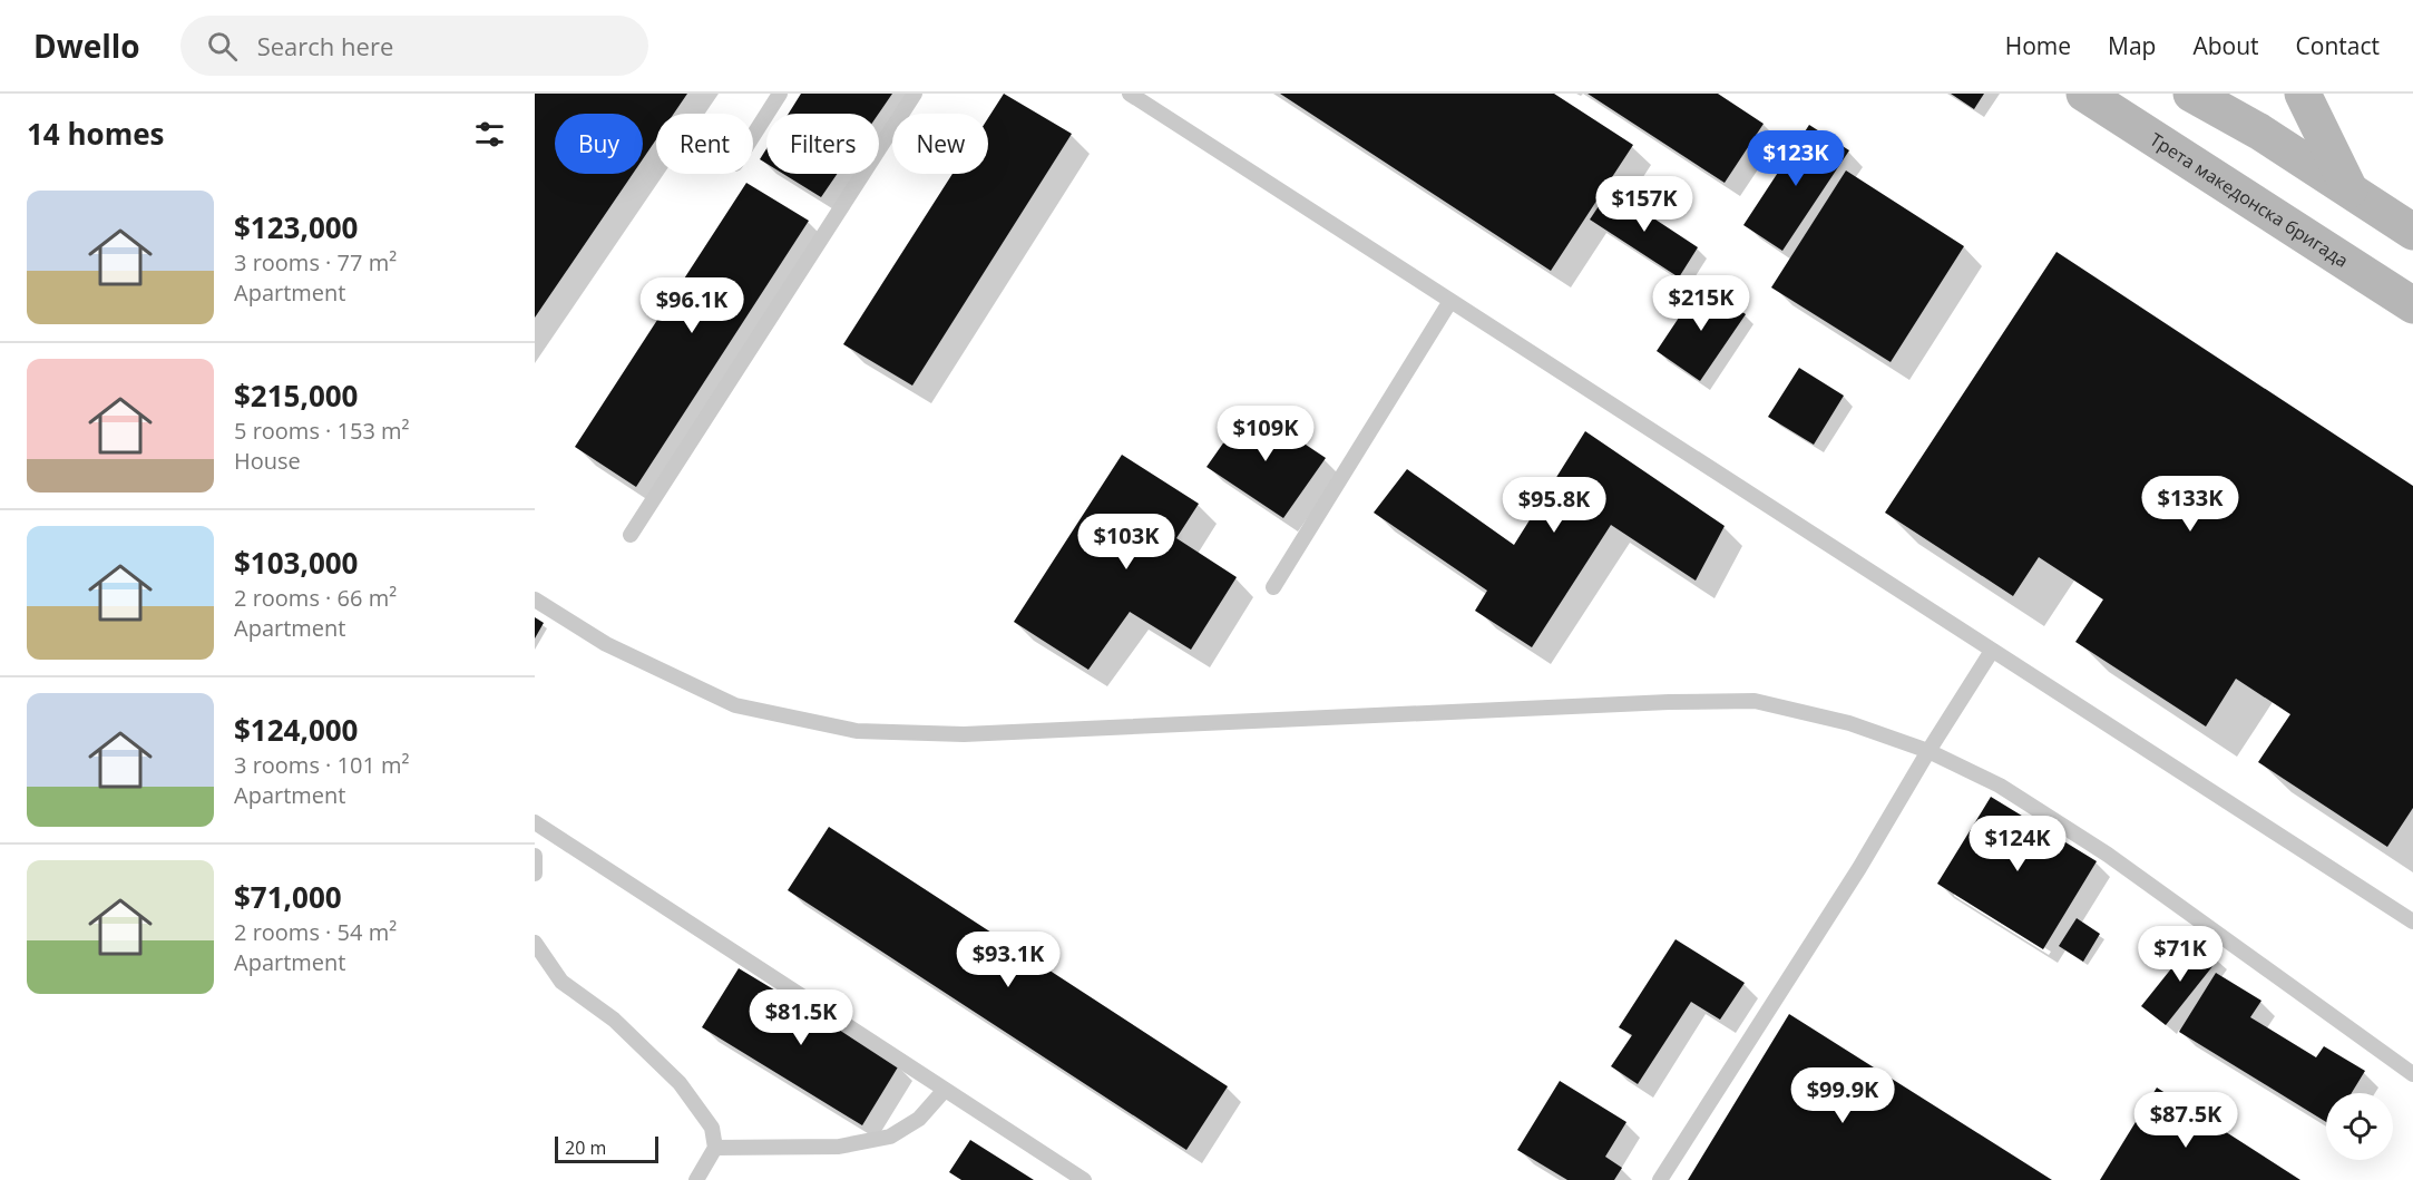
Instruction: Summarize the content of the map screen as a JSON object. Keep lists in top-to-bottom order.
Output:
{
  "streets": {
    "street": ["Трета македонска бригада"]
  },
  "scale_bar": "20 m",
  "page": {
    "header": "Dwello",
    "search": "Search here",
    "nav": [
      "Home",
      "Map",
      "About",
      "Contact"
    ],
    "heading": "14 homes",
    "chip": [
      "Buy",
      "Rent",
      "Filters",
      "New"
    ],
    "price": [
      "$123K",
      "$157K",
      "$215K",
      "$96.1K",
      "$109K",
      "$133K",
      "$95.8K",
      "$103K",
      "$124K",
      "$71K",
      "$93.1K",
      "$81.5K",
      "$99.9K",
      "$87.5K"
    ],
    "list": [
      {
        "name": "$123,000",
        "note": "3 rooms · 77 m² · Apartment"
      },
      {
        "name": "$215,000",
        "note": "5 rooms · 153 m² · House"
      },
      {
        "name": "$103,000",
        "note": "2 rooms · 66 m² · Apartment"
      },
      {
        "name": "$124,000",
        "note": "3 rooms · 101 m² · Apartment"
      },
      {
        "name": "$71,000",
        "note": "2 rooms · 54 m² · Apartment"
      }
    ],
    "scale": "20 m"
  }
}
